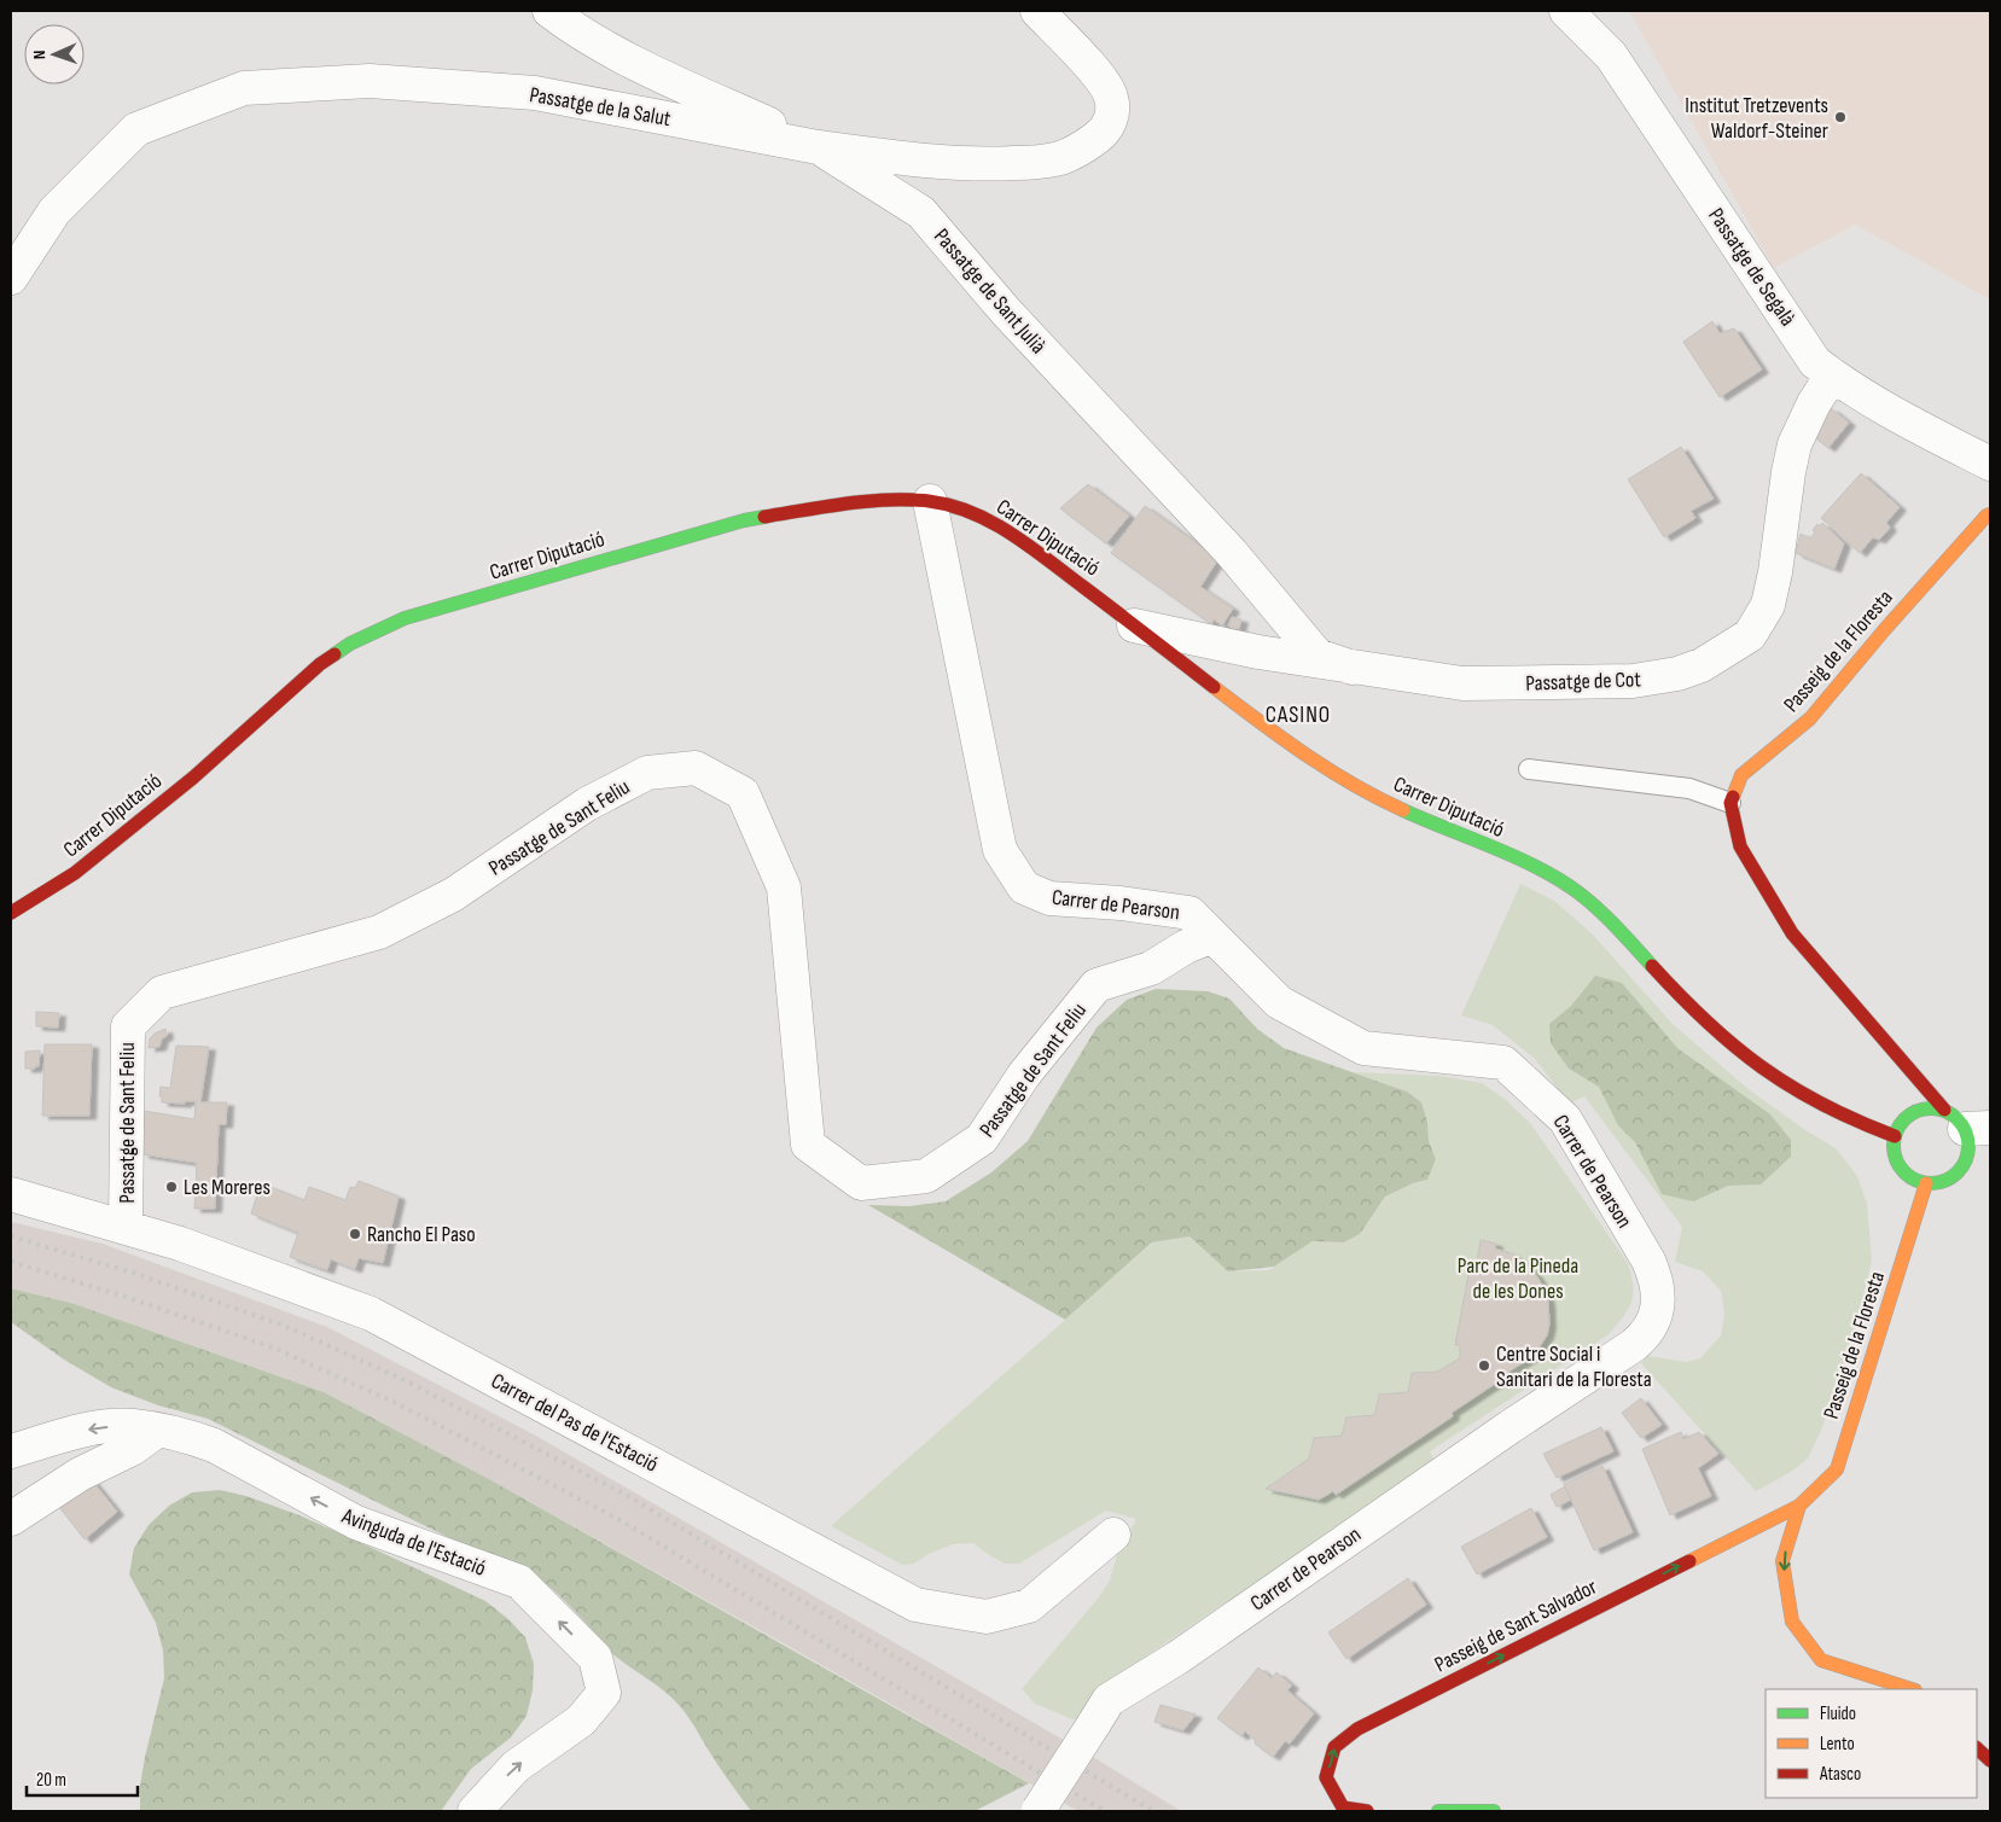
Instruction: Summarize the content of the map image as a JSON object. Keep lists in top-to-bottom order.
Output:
{
  "streets": {
    "street": [
      "Passatge de la Salut",
      "Passatge de Segalà",
      "Passatge de Sant Julià",
      "Carrer Diputació",
      "Passeig de la Floresta",
      "Passatge de Cot",
      "Passatge de Sant Feliu",
      "Carrer de Pearson",
      "Carrer del Pas de l'Estació",
      "Avinguda de l'Estació",
      "Passeig de Sant Salvador"
    ]
  },
  "crossings": [
    ["Passatge de la Salut", "Passatge de Sant Julià"],
    ["Passatge de Segalà", "Passatge de Cot"],
    ["Passatge de Sant Julià", "Passatge de Cot"],
    ["Carrer Diputació", "Passeig de la Floresta"],
    ["Carrer Diputació", "Passatge de Cot"],
    ["Carrer Diputació", "Carrer de Pearson"],
    ["Passeig de la Floresta", "Passeig de Sant Salvador"],
    ["Passatge de Sant Feliu", "Carrer de Pearson"],
    ["Passatge de Sant Feliu", "Carrer del Pas de l'Estació"]
  ],
  "one_way": ["Passeig de Sant Salvador"],
  "districts": ["CASINO"],
  "parks": ["Parc de la Pineda de les Dones"],
  "places": [
    "Institut Tretzevents Waldorf-Steiner",
    "Les Moreres",
    "Rancho El Paso",
    "Centre Social i Sanitari de la Floresta"
  ],
  "legend": ["Fluido", "Lento", "Atasco"],
  "scale_bar": "20 m",
  "north": "left"
}
